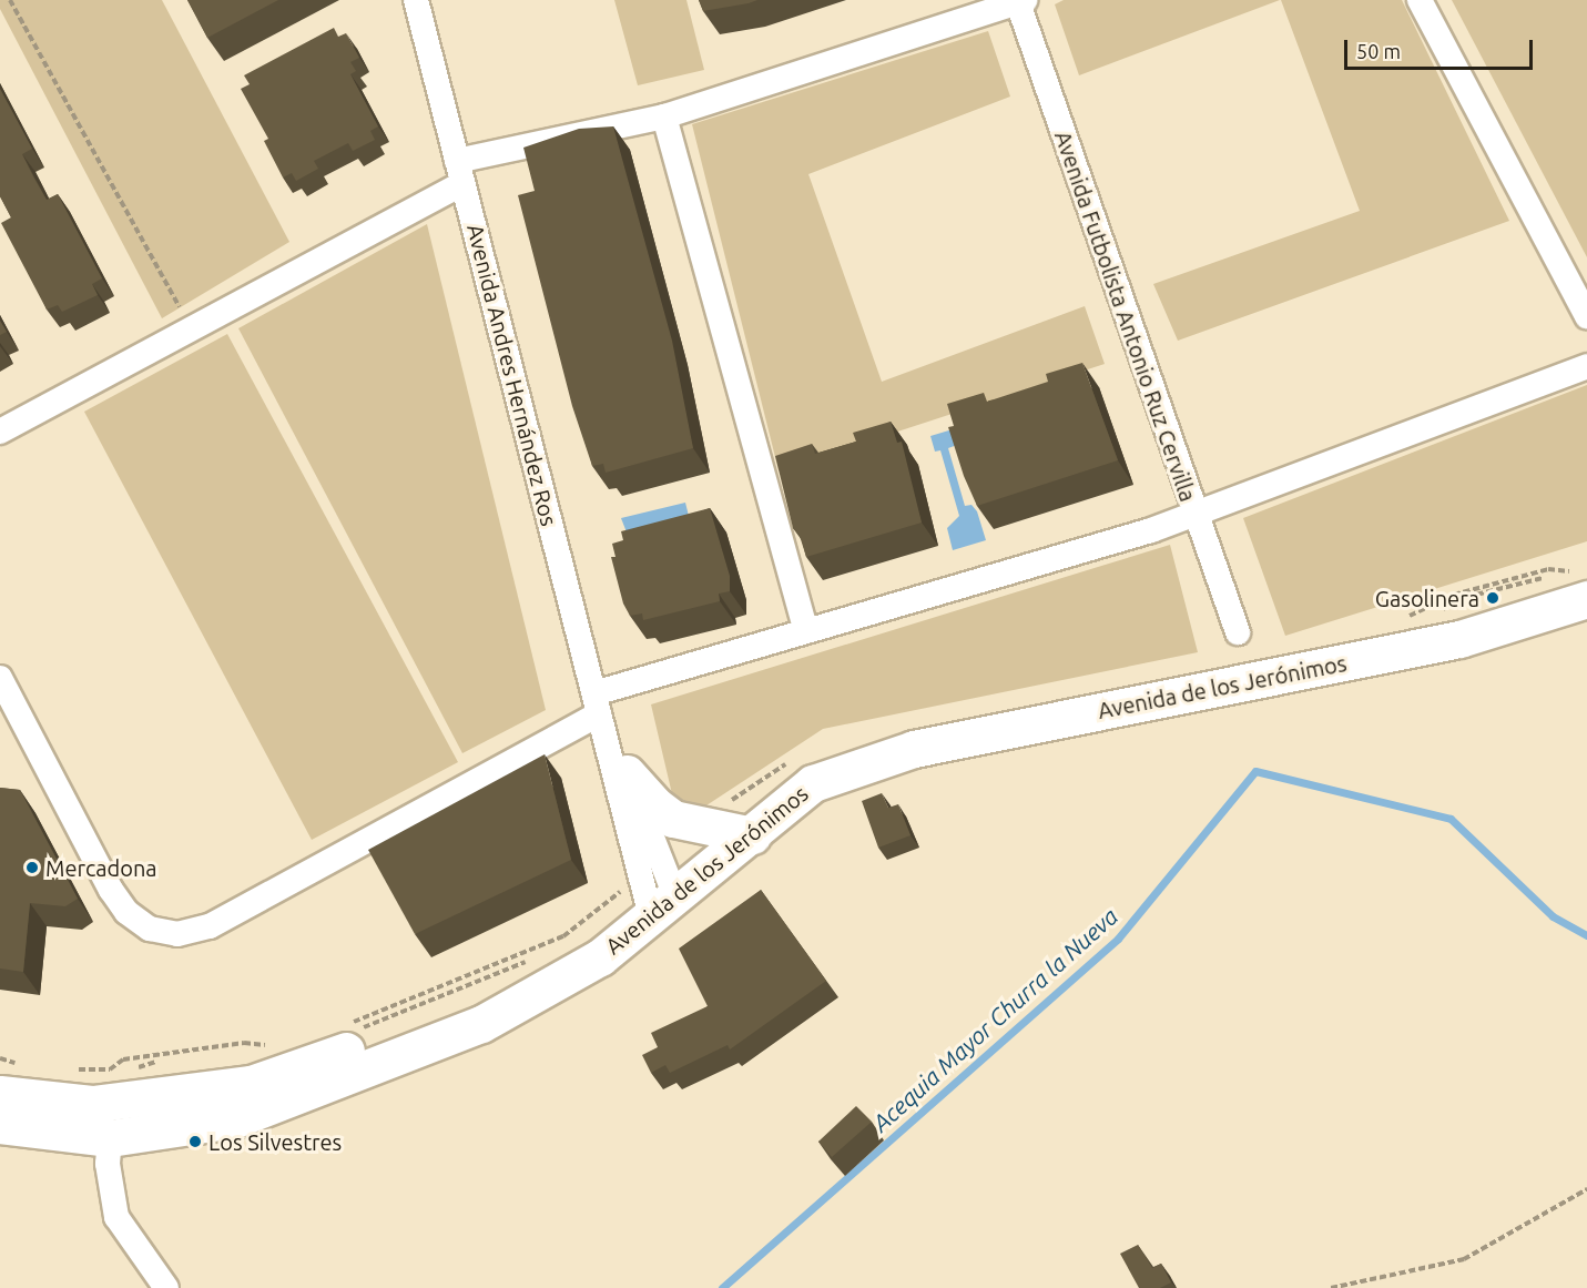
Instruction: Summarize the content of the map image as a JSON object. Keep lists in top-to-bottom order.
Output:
{
  "streets": {
    "main road": ["Avenida de los Jerónimos"],
    "street": ["Avenida Futbolista Antonio Ruz Cervilla", "Avenida Andres Hernández Ros"]
  },
  "crossings": [
    ["Avenida Andres Hernández Ros", "Avenida de los Jerónimos"]
  ],
  "water": ["Acequia Mayor Churra la Nueva"],
  "places": ["Gasolinera", "Mercadona", "Los Silvestres"],
  "scale_bar": "50 m"
}
